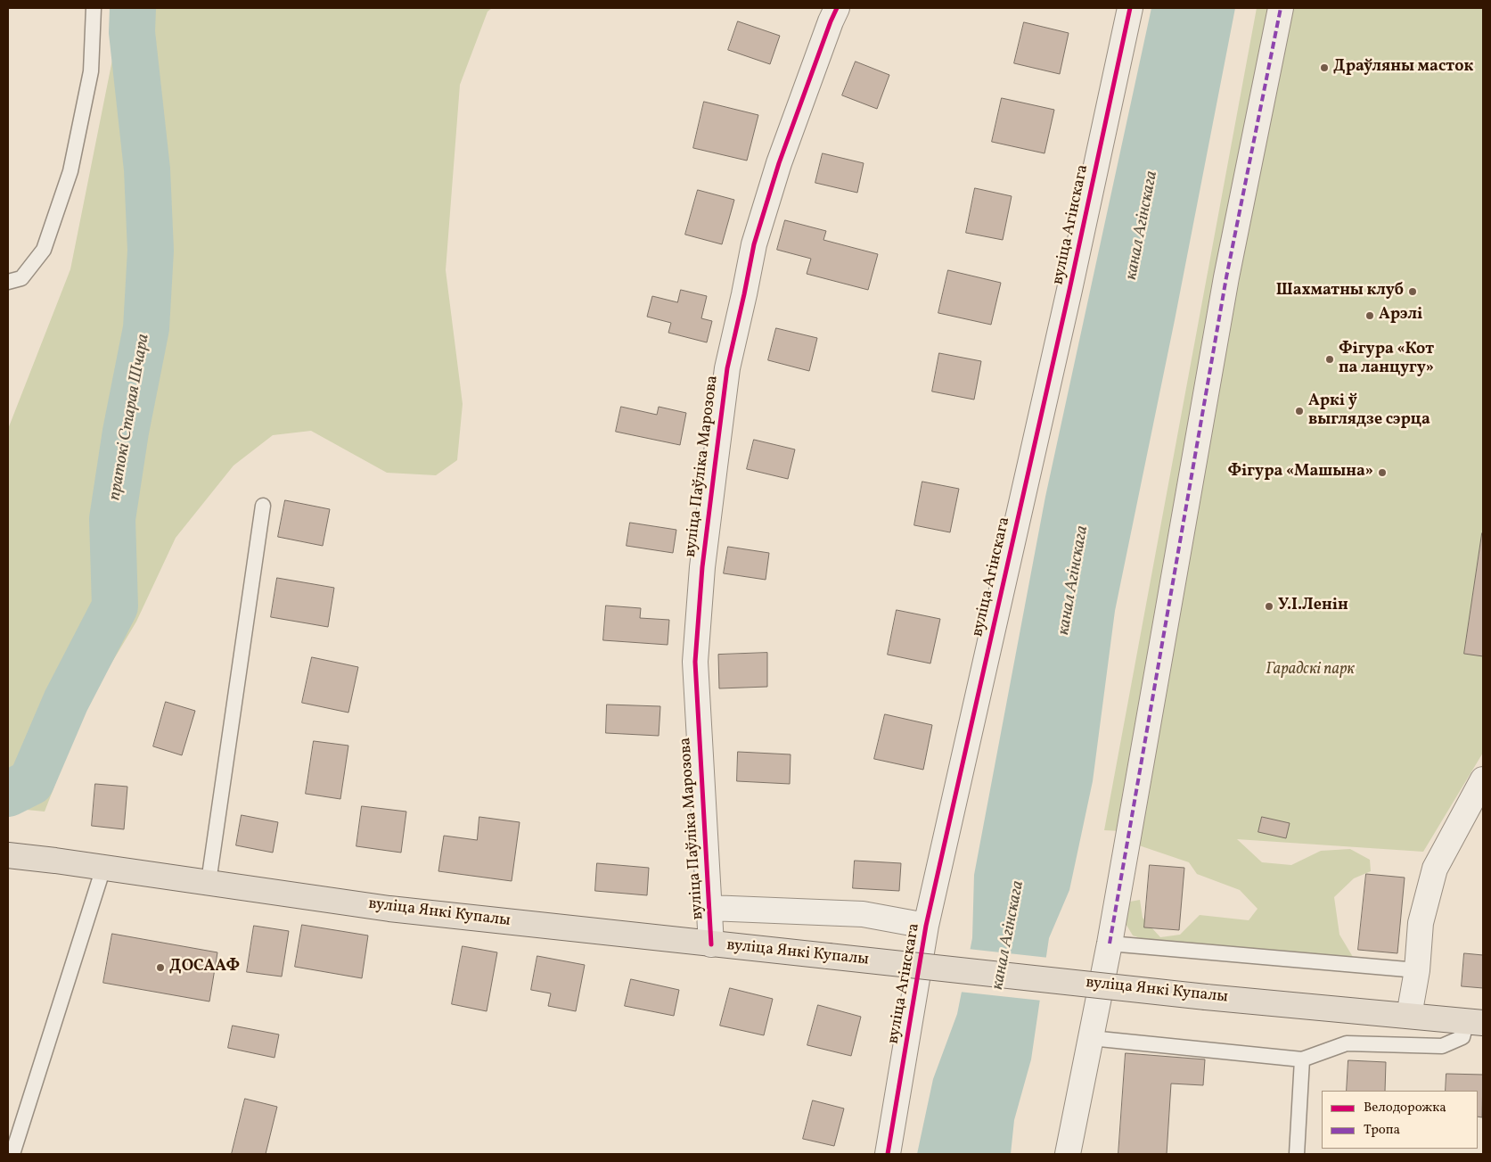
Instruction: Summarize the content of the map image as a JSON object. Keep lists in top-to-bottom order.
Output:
{
  "streets": {
    "main road": ["вуліца Янкі Купалы"],
    "street": ["вуліца Агінскага", "вуліца Паўліка Марозова"]
  },
  "crossings": [
    ["вуліца Паўліка Марозова", "вуліца Янкі Купалы"]
  ],
  "water": ["канал Агінскага", "пратокі Старая Шчара"],
  "parks": ["Гарадскі парк"],
  "places": [
    "Драўляны масток",
    "Шахматны клуб",
    "Арэлі",
    "Фігура «Кот па ланцугу»",
    "Аркі ў выглядзе сэрца",
    "Фігура «Машына»",
    "У.І.Ленін",
    "ДОСААФ"
  ],
  "legend": ["Велодорожка", "Тропа"]
}
